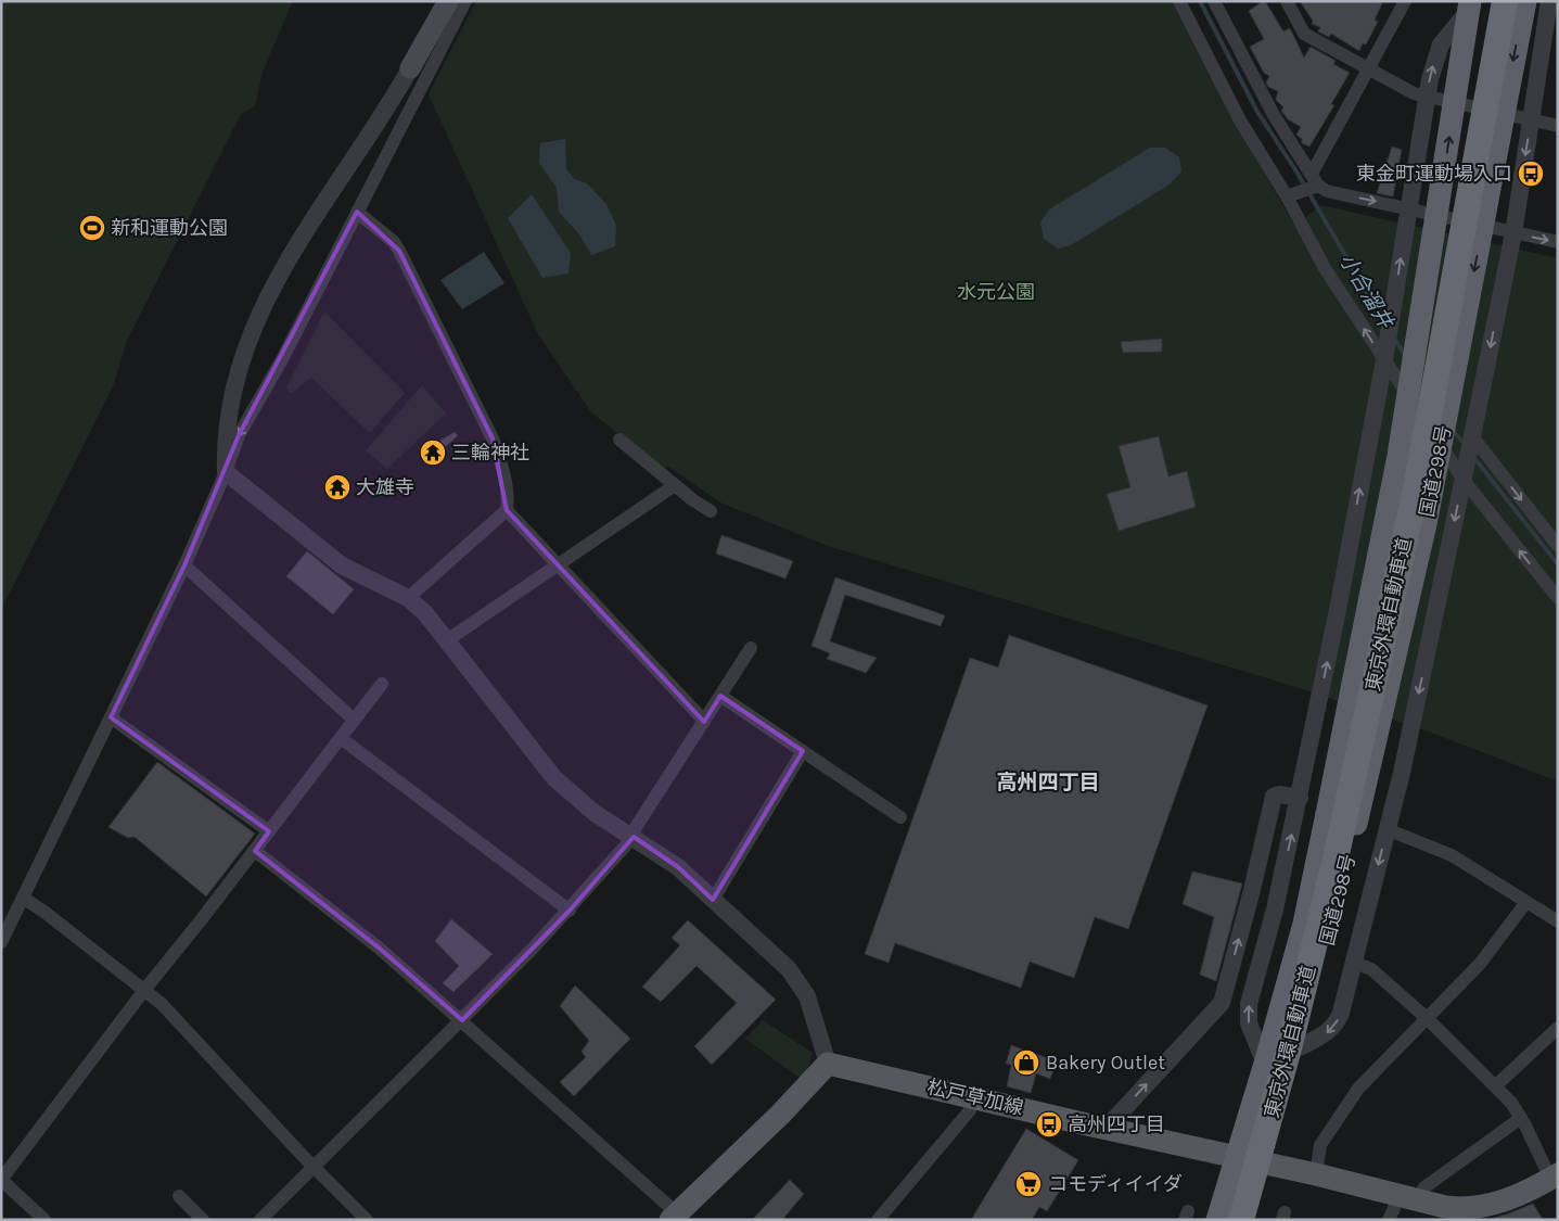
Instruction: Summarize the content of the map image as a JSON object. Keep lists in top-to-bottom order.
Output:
{
  "streets": {
    "highway": ["国道298号", "東京外環自動車道"],
    "main road": ["松戸草加線"]
  },
  "crossings": [
    ["国道298号", "松戸草加線"]
  ],
  "districts": ["高州四丁目"],
  "water": ["小合溜井"],
  "parks": ["水元公園"],
  "places": {
    "bus stop": ["東金町運動場入口", "高州四丁目"],
    "sports": ["新和運動公園"],
    "temple": ["三輪神社", "大雄寺"],
    "shop": ["Bakery Outlet"],
    "supermarket": ["コモディイイダ"]
  }
}
